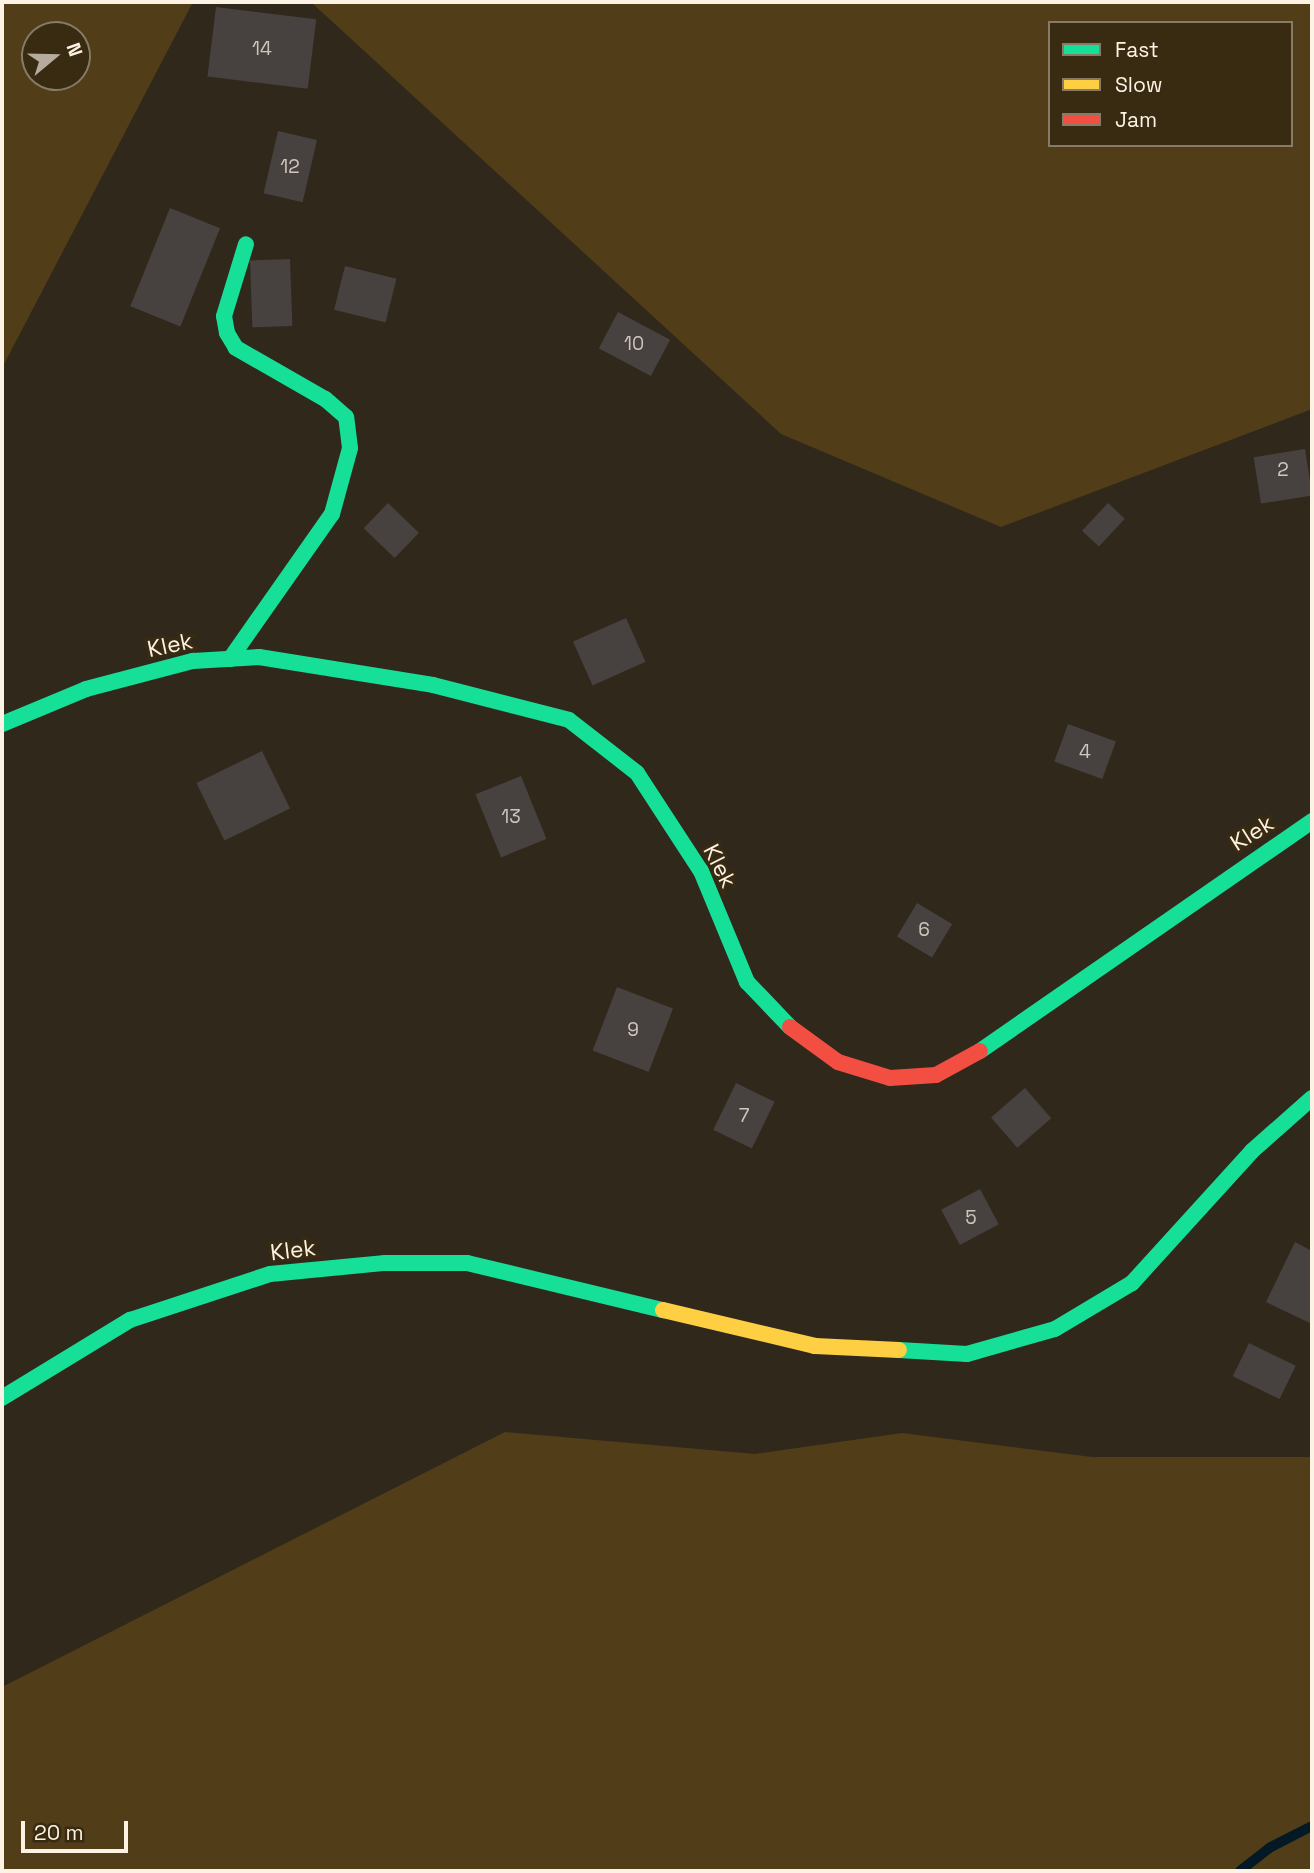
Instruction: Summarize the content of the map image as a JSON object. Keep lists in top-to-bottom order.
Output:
{
  "streets": {
    "street": ["Klek"]
  },
  "house_numbers": [
    "14",
    "12",
    "10",
    "2",
    "4",
    "13",
    "6",
    "9",
    "7",
    "5"
  ],
  "legend": ["Fast", "Slow", "Jam"],
  "scale_bar": "20 m",
  "north": "right"
}
